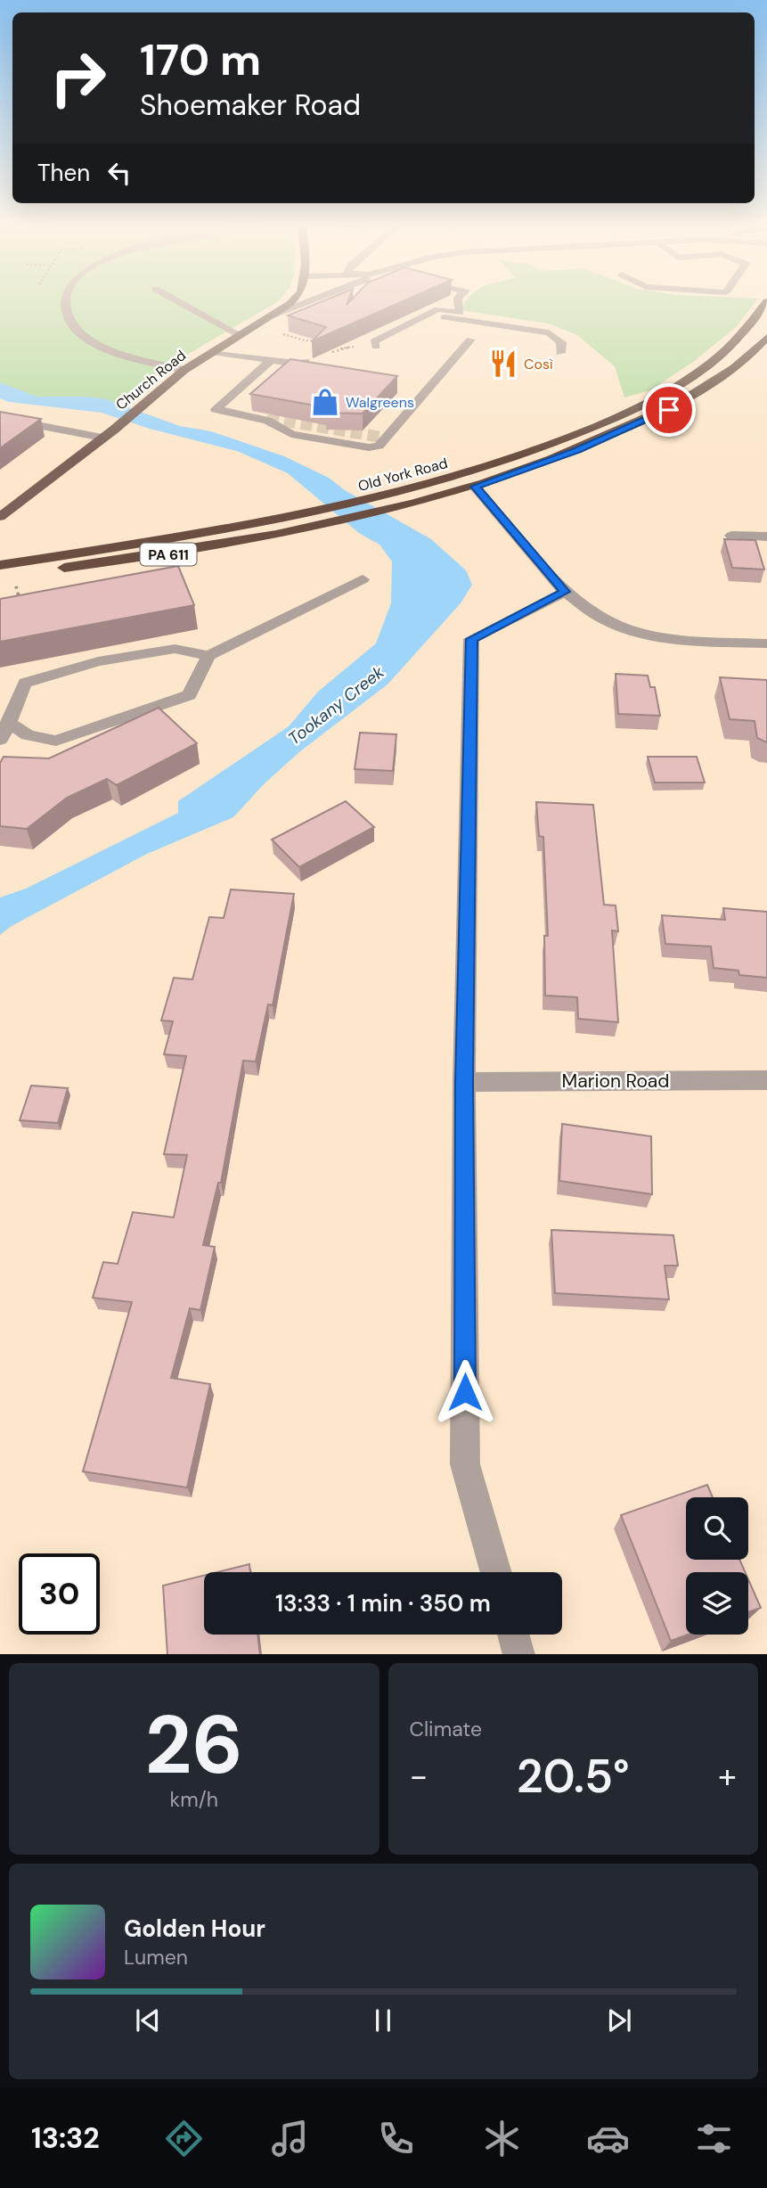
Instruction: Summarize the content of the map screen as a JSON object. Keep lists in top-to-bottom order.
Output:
{
  "streets": {
    "highway": ["Old York Road", "PA 611"],
    "main road": ["Church Road"],
    "street": ["Marion Road"]
  },
  "water": ["Tookany Creek"],
  "places": {
    "restaurant": ["Così"],
    "shop": ["Walgreens"]
  },
  "page": {
    "turn": ["170 m", "Shoemaker Road"],
    "then": "Then",
    "limit": "30",
    "trip": "13:33 · 1 min · 350 m",
    "tile": [
      ["26", "km/h"],
      "Climate"
    ],
    "heat": ["−", "20.5°", "+"],
    "song": ["Golden Hour", "Lumen"],
    "tabs": "13:32"
  }
}
